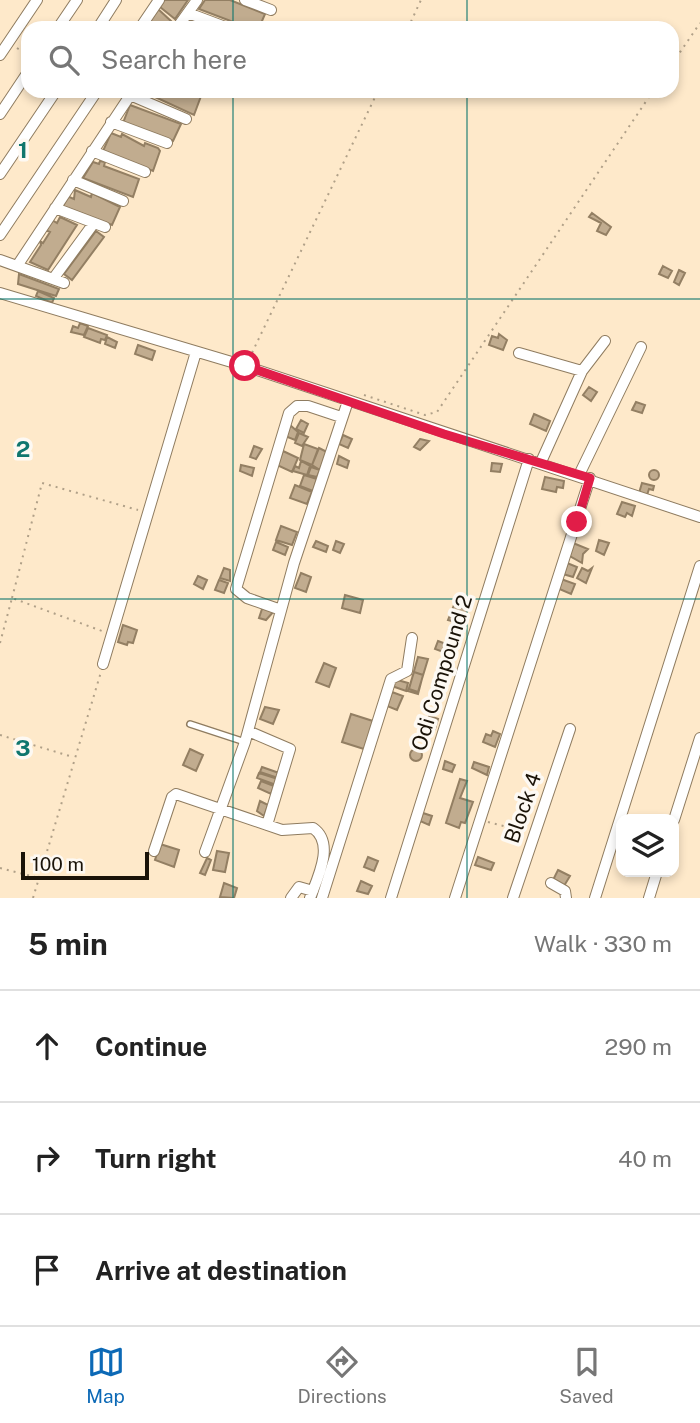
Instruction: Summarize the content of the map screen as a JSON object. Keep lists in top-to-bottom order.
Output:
{
  "streets": {
    "street": ["Odi Compound 2", "Block 4"]
  },
  "scale_bar": "100 m",
  "page": {
    "search": "Search here",
    "scale": "100 m",
    "heading": ["5 min", "Walk · 330 m"],
    "list": [
      ["Continue", "290 m"],
      ["Turn right", "40 m"],
      "Arrive at destination"
    ],
    "nav": ["Map", "Directions", "Saved"]
  },
  "grid": {
    "rows": ["1", "2", "3"]
  }
}
